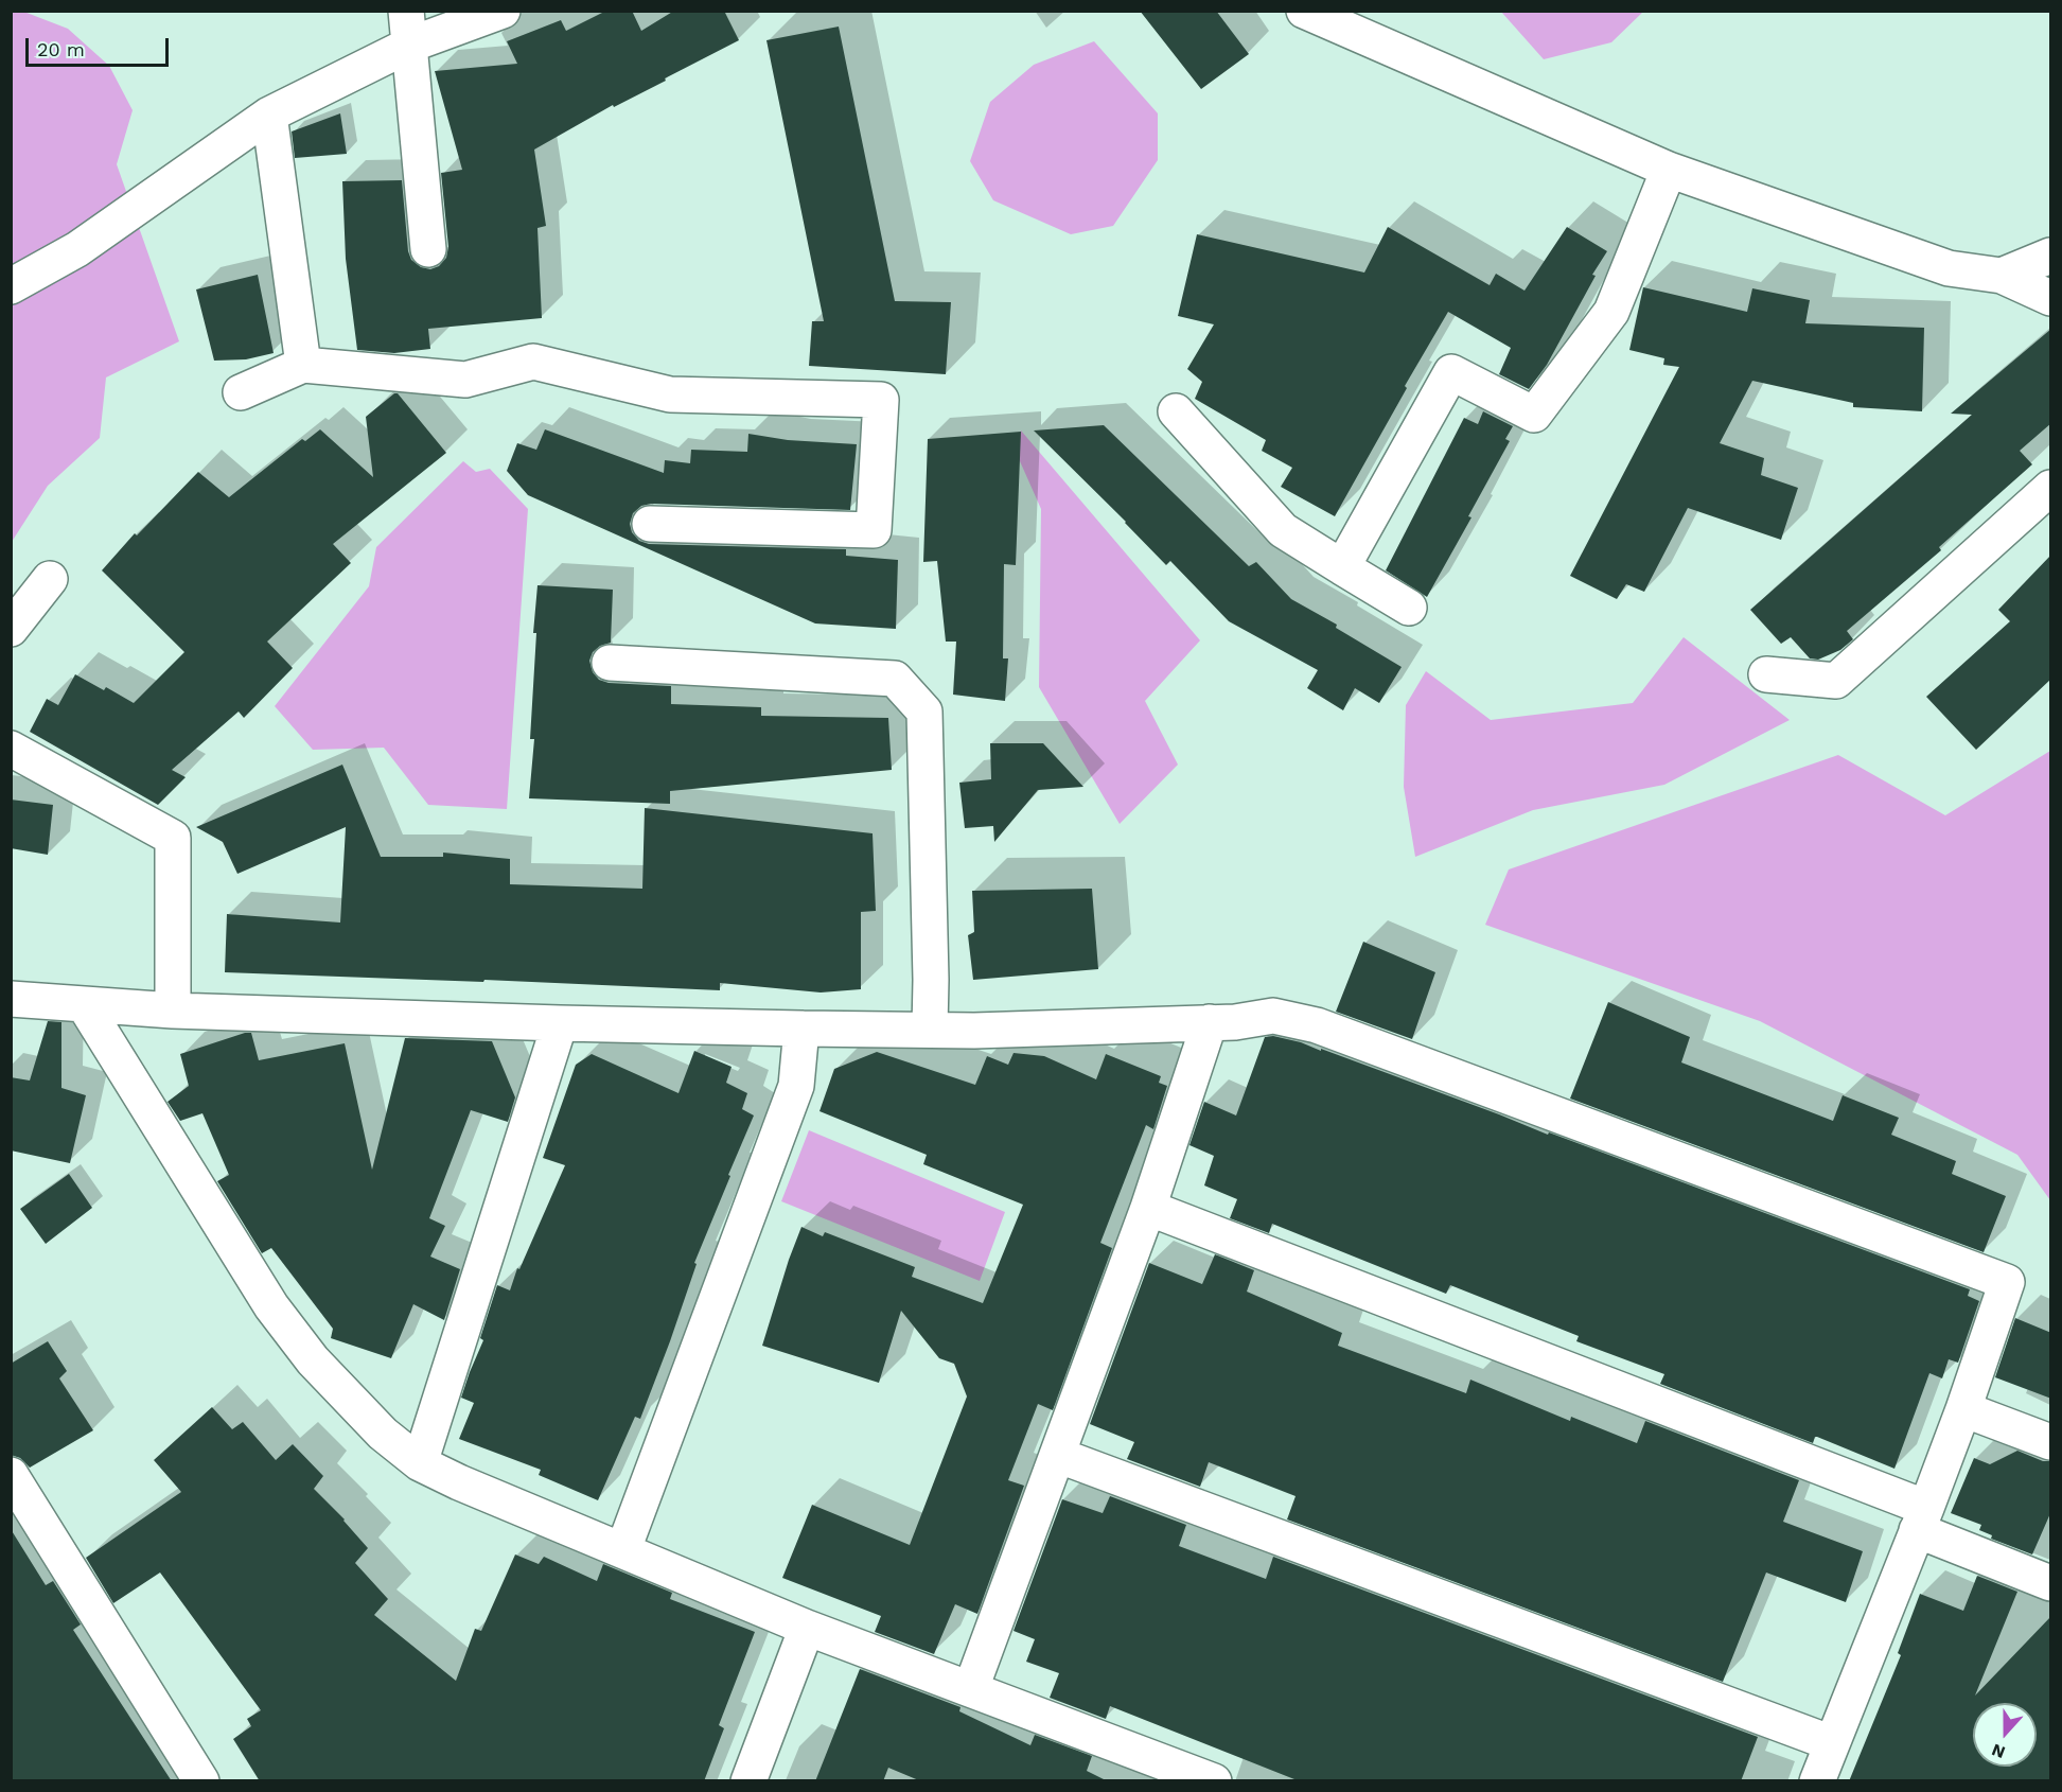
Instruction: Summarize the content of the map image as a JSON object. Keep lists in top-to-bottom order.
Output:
{
  "scale_bar": "20 m",
  "north": "bottom"
}
